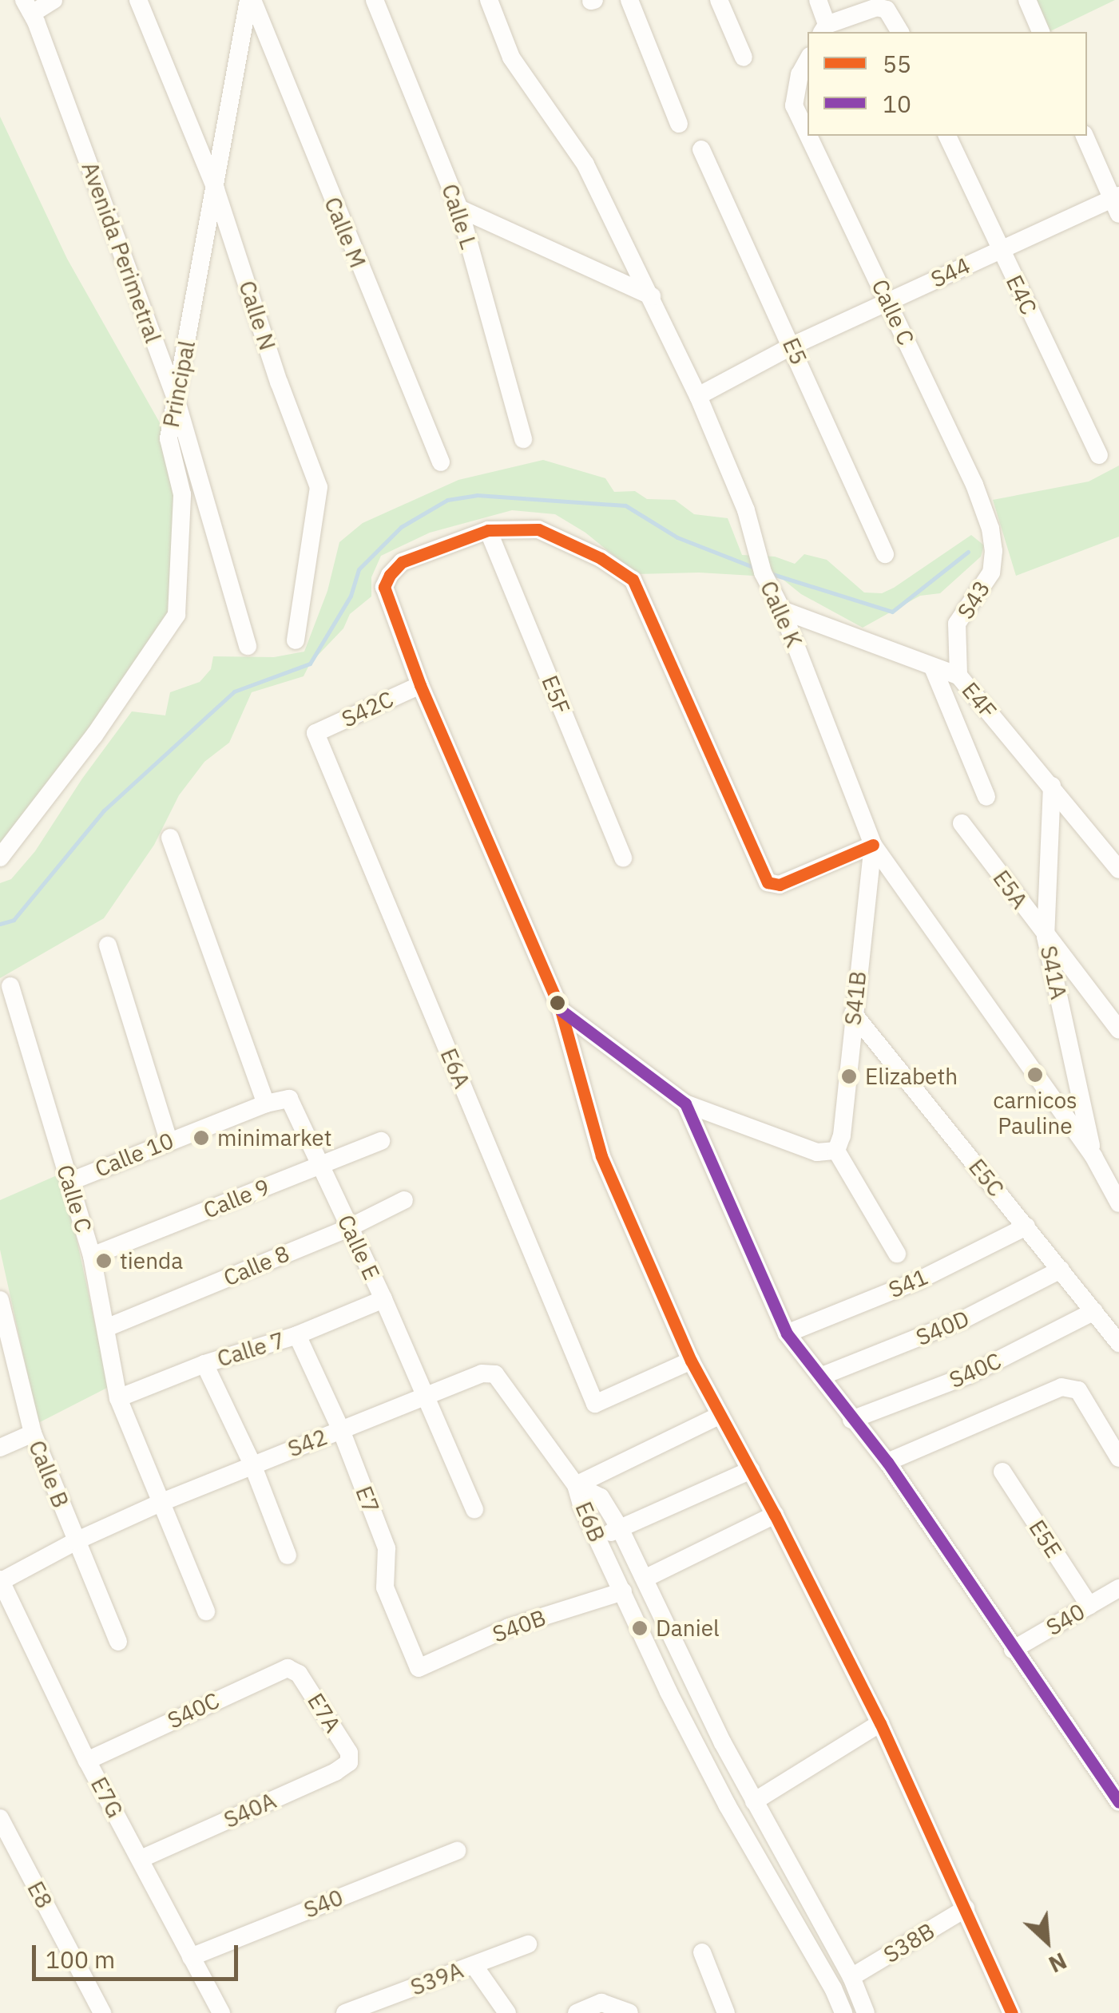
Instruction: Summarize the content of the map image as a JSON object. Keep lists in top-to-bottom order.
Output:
{
  "streets": {
    "street": [
      "Calle L",
      "Calle M",
      "Avenida Perimetral",
      "S44",
      "E4C",
      "Calle C",
      "Calle N",
      "E5",
      "Principal",
      "S43",
      "Calle K",
      "E5F",
      "E4F",
      "S42C",
      "E5A",
      "S41A",
      "S41B",
      "E6A",
      "Calle 10",
      "E5C",
      "Calle 9",
      "Calle E",
      "Calle 8",
      "S41",
      "S40D",
      "Calle 7",
      "S40C",
      "S42",
      "Calle B",
      "E7",
      "E6B",
      "E5E",
      "S40",
      "S40B",
      "E7A",
      "E7G",
      "S40A",
      "E8",
      "S38B",
      "S39A"
    ]
  },
  "crossings": [
    ["Calle M", "Principal"],
    ["Avenida Perimetral", "Principal"],
    ["S44", "E4C"],
    ["S44", "Calle C"],
    ["S44", "E5"],
    ["S44", "Calle K"],
    ["Calle C", "S43"],
    ["Calle C", "Calle 10"],
    ["Calle C", "Calle 9"],
    ["Calle C", "Calle 8"],
    ["Calle C", "Calle 7"],
    ["Calle C", "S42"],
    ["Calle N", "Principal"],
    ["S43", "E4F"],
    ["Calle K", "E4F"],
    ["Calle K", "S41A"],
    ["Calle K", "S41B"],
    ["E4F", "S41A"],
    ["S42C", "E6A"],
    ["E5A", "S41A"],
    ["S41B", "E5C"],
    ["Calle 10", "Calle E"],
    ["E5C", "S41"],
    ["E5C", "S40D"],
    ["E5C", "S40C"],
    ["Calle 9", "Calle E"],
    ["Calle E", "Calle 8"],
    ["Calle E", "Calle 7"],
    ["Calle E", "S42"],
    ["Calle 7", "E7"],
    ["S40C", "E7A"],
    ["S40C", "E7G"],
    ["S42", "Calle B"],
    ["S42", "E7"],
    ["S42", "E6B"],
    ["S42", "E7G"],
    ["E7", "S40B"],
    ["E6B", "S40B"],
    ["E6B", "S38B"],
    ["E5E", "S40"],
    ["S40", "E7G"],
    ["E7A", "S40A"],
    ["E7G", "S40A"]
  ],
  "places": [
    "carnicos Pauline",
    "Elizabeth",
    "minimarket",
    "tienda",
    "Daniel"
  ],
  "lines": ["transit line 55", "transit line 10"],
  "legend": ["55", "10"],
  "scale_bar": "100 m",
  "north": "bottom right"
}
